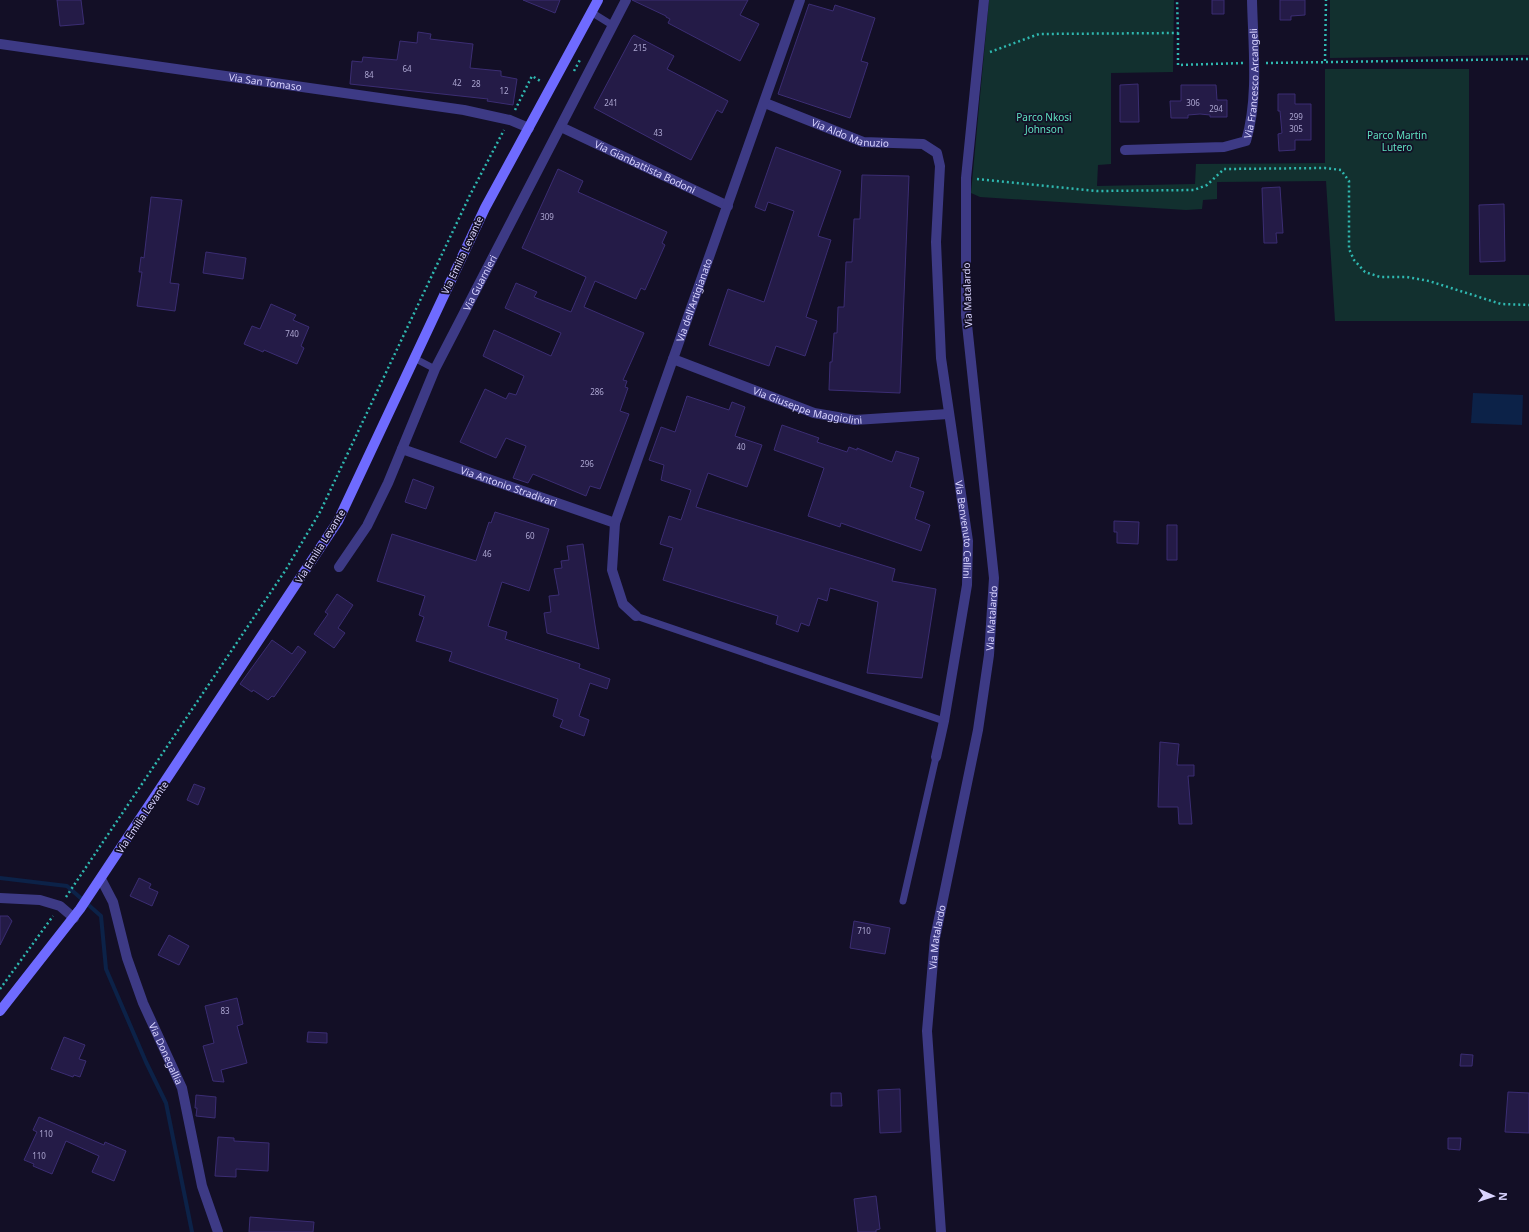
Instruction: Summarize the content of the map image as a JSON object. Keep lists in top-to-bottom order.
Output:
{
  "streets": {
    "main road": ["Via Emilia Levante"],
    "street": [
      "Via San Tomaso",
      "Via Francesco Arcangeli",
      "Via Aldo Manuzio",
      "Via Gianbattista Bodoni",
      "Via Guarnieri",
      "Via Matalardo",
      "Via dell'Artigianato",
      "Via Giuseppe Maggiolini",
      "Via Antonio Stradivari",
      "Via Benvenuto Cellini",
      "Via Donegallia"
    ]
  },
  "crossings": [
    ["Via San Tomaso", "Via Emilia Levante"],
    ["Via Aldo Manuzio", "Via dell'Artigianato"],
    ["Via Aldo Manuzio", "Via Benvenuto Cellini"],
    ["Via Gianbattista Bodoni", "Via Guarnieri"],
    ["Via Gianbattista Bodoni", "Via dell'Artigianato"],
    ["Via Emilia Levante", "Via Donegallia"],
    ["Via Guarnieri", "Via Antonio Stradivari"],
    ["Via dell'Artigianato", "Via Giuseppe Maggiolini"],
    ["Via dell'Artigianato", "Via Antonio Stradivari"],
    ["Via Giuseppe Maggiolini", "Via Benvenuto Cellini"]
  ],
  "parks": ["Parco Nkosi Johnson", "Parco Martin Lutero"],
  "house_numbers": [
    "215",
    "64",
    "84",
    "42",
    "28",
    "12",
    "241",
    "306",
    "294",
    "299",
    "305",
    "43",
    "309",
    "740",
    "286",
    "40",
    "296",
    "60",
    "46",
    "710",
    "83",
    "110",
    "110"
  ],
  "north": "right"
}
